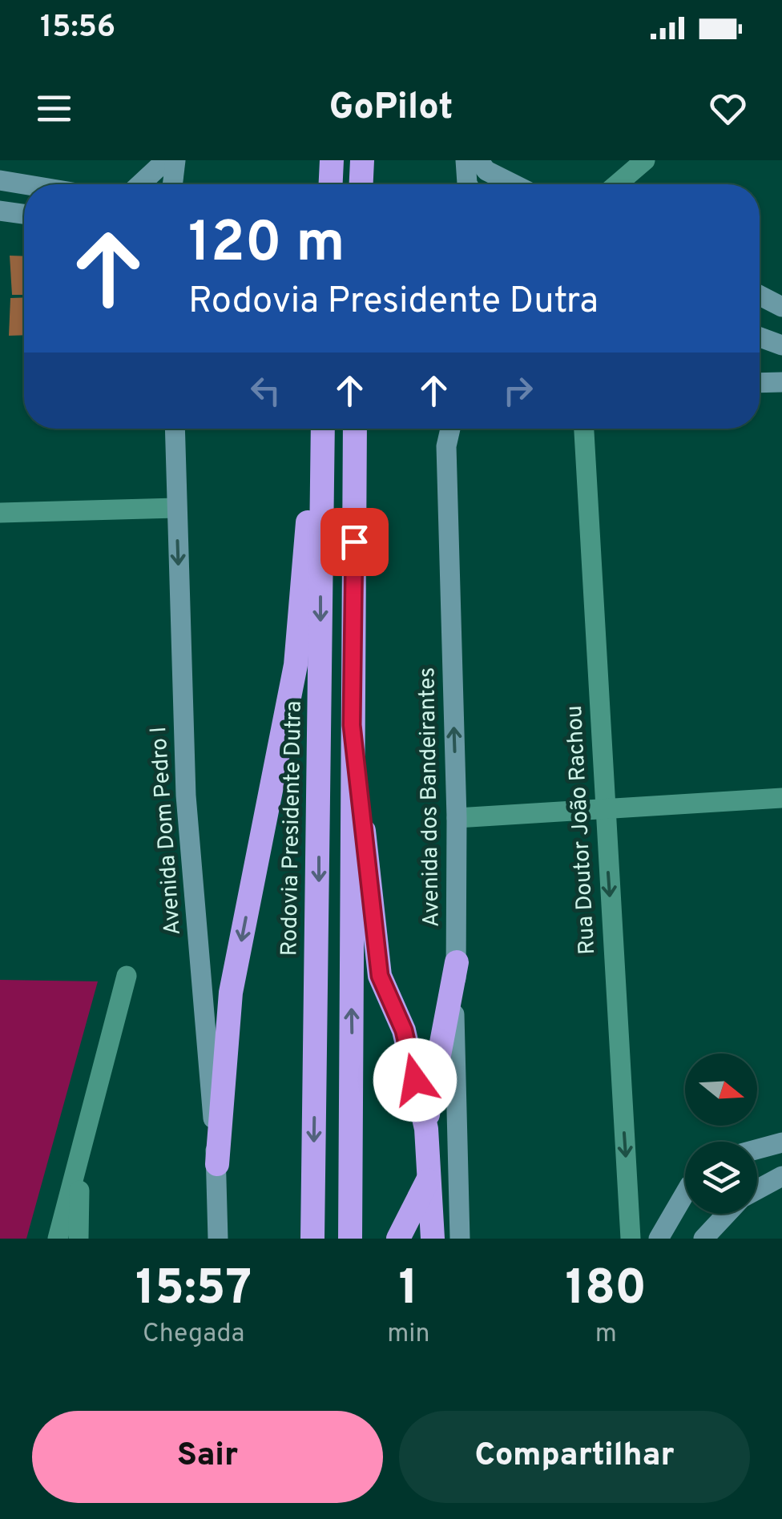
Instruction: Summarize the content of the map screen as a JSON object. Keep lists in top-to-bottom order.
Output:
{
  "streets": {
    "highway": ["Rodovia Presidente Dutra"],
    "main road": ["Avenida dos Bandeirantes", "Avenida Dom Pedro I"],
    "street": ["Rua Doutor João Rachou"]
  },
  "one_way": ["Avenida dos Bandeirantes", "Rua Doutor João Rachou", "Avenida Dom Pedro I"],
  "north": "right",
  "page": {
    "status": "15:56",
    "header": "GoPilot",
    "turn": ["120 m", "Rodovia Presidente Dutra"],
    "eta": [
      "15:57",
      "Chegada",
      "1",
      "min",
      "180",
      "m"
    ],
    "buttons": ["Sair", "Compartilhar"]
  }
}
